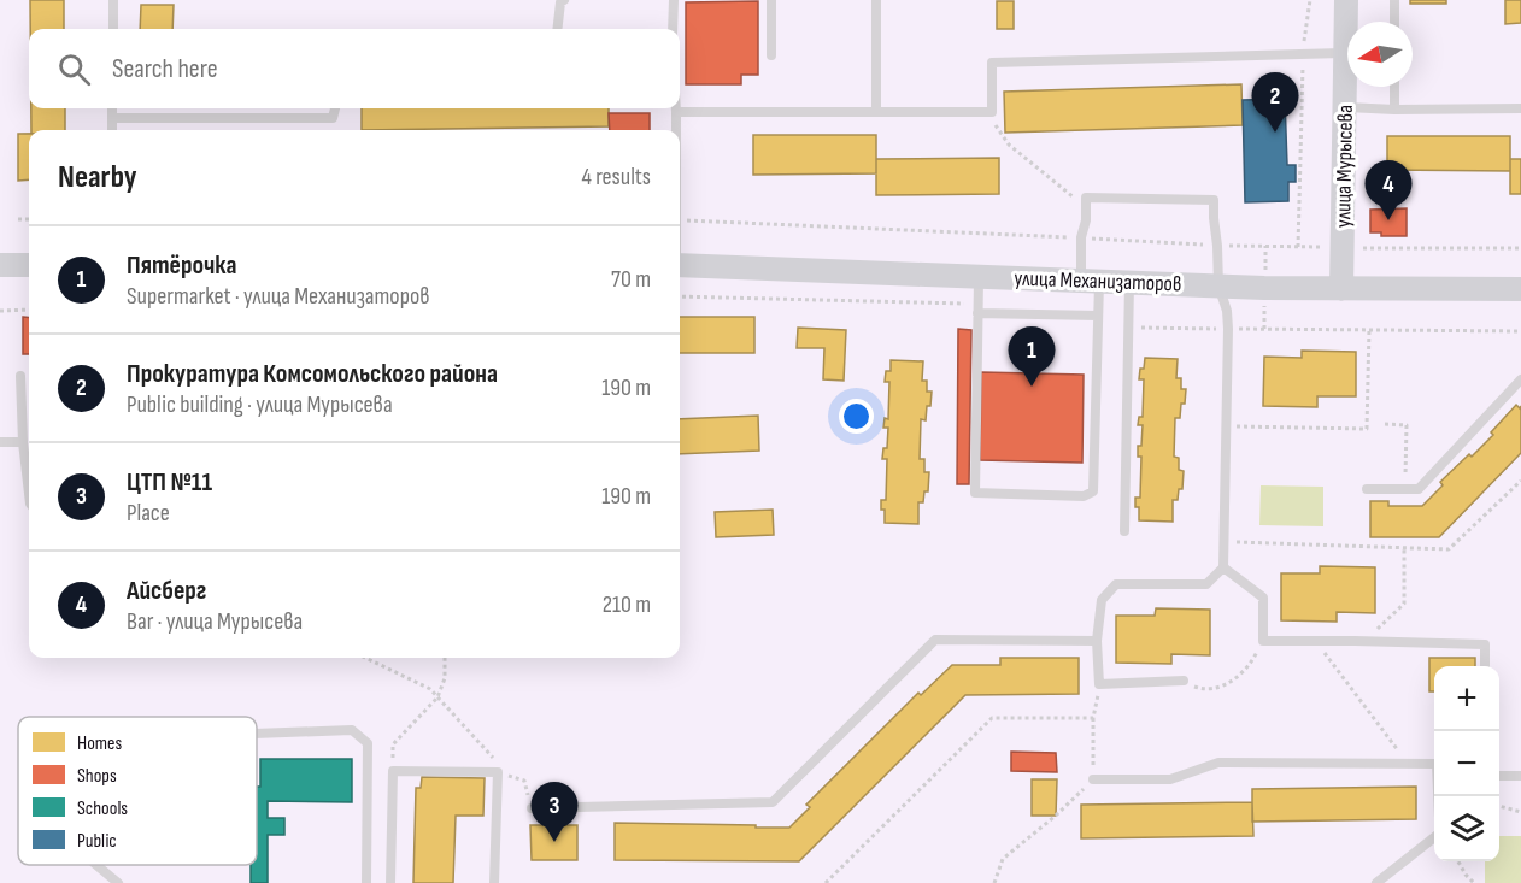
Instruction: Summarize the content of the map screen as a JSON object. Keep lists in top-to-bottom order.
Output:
{
  "streets": {
    "main road": ["улица Мурысева", "улица Механизаторов"]
  },
  "crossings": [
    ["улица Мурысева", "улица Механизаторов"]
  ],
  "legend": [
    "Homes",
    "Shops",
    "Schools",
    "Public"
  ],
  "north": "left",
  "page": {
    "search": "Search here",
    "pins": [
      "2",
      "4",
      "1",
      "3"
    ],
    "heading": ["Nearby", "4 results"],
    "list": [
      {
        "mark": "1",
        "name": "Пятёрочка",
        "note": "Supermarket · улица Механизаторов",
        "value": "70 m"
      },
      {
        "mark": "2",
        "name": "Прокуратура Комсомольского района",
        "note": "Public building · улица Мурысева",
        "value": "190 m"
      },
      {
        "mark": "3",
        "name": "ЦТП №11",
        "note": "Place",
        "value": "190 m"
      },
      {
        "mark": "4",
        "name": "Айсберг",
        "note": "Bar · улица Мурысева",
        "value": "210 m"
      }
    ],
    "map_buttons": ["+", "−"]
  }
}
